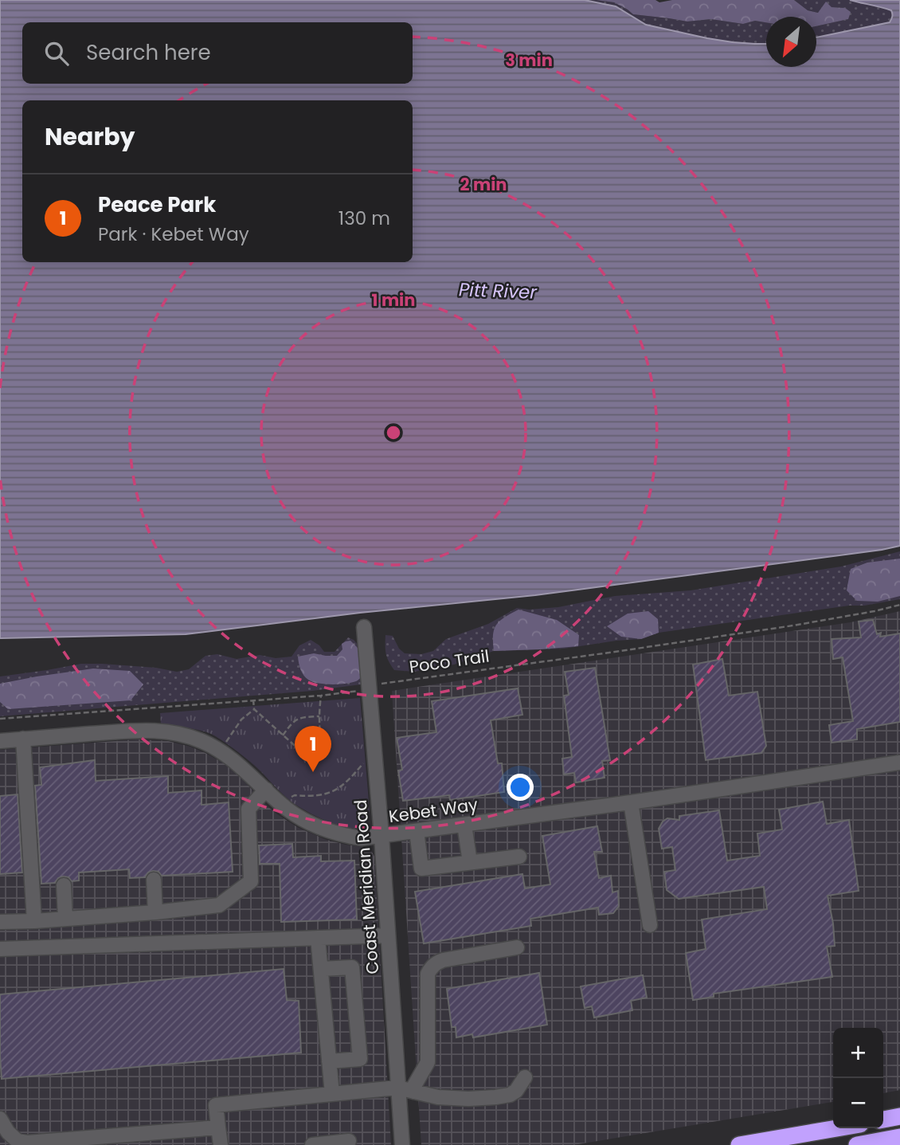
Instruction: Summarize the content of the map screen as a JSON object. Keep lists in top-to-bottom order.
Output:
{
  "streets": {
    "street": ["Kebet Way", "Coast Meridian Road"],
    "path": ["Poco Trail"]
  },
  "crossings": [
    ["Poco Trail", "Coast Meridian Road"],
    ["Kebet Way", "Coast Meridian Road"]
  ],
  "water": ["Pitt River"],
  "north": "bottom left",
  "page": {
    "search": "Search here",
    "heading": "Nearby",
    "list": [
      {
        "mark": "1",
        "name": "Peace Park",
        "note": "Park · Kebet Way",
        "value": "130 m"
      }
    ],
    "pins": "1",
    "map_buttons": ["+", "−"]
  },
  "rings": ["3 min", "2 min", "1 min"]
}
